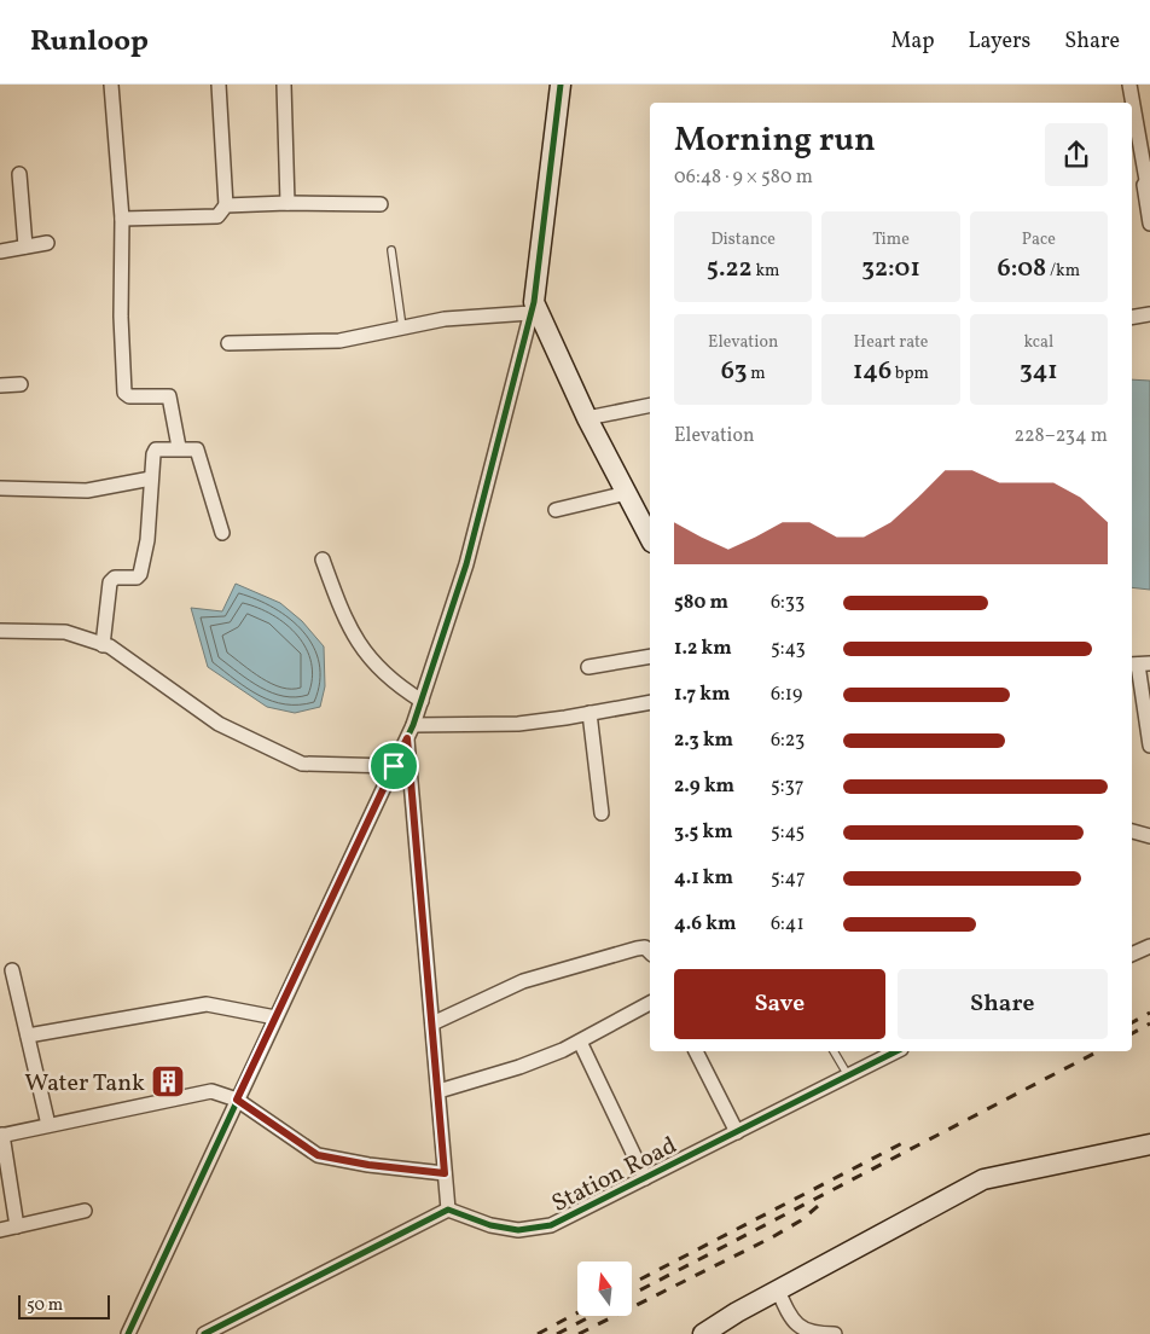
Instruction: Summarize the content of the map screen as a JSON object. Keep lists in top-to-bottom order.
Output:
{
  "streets": {
    "street": ["Station Road"]
  },
  "places": {
    "building": ["Water Tank"]
  },
  "scale_bar": "50 m",
  "north": "top",
  "page": {
    "header": "Runloop",
    "nav": ["Map", "Layers", "Share"],
    "heading": ["Morning run", "06:48 · 9 × 580 m"],
    "stats": [
      ["Distance", "5.22 km"],
      ["Time", "32:01"],
      ["Pace", "6:08 /km"],
      ["Elevation", "63 m"],
      ["Heart rate", "146 bpm"],
      ["kcal", "341"]
    ],
    "chart": ["Elevation", "228–234 m"],
    "list": [
      {
        "name": "580 m",
        "note": "6:33"
      },
      {
        "name": "1.2 km",
        "note": "5:43"
      },
      {
        "name": "1.7 km",
        "note": "6:19"
      },
      {
        "name": "2.3 km",
        "note": "6:23"
      },
      {
        "name": "2.9 km",
        "note": "5:37"
      },
      {
        "name": "3.5 km",
        "note": "5:45"
      },
      {
        "name": "4.1 km",
        "note": "5:47"
      },
      {
        "name": "4.6 km",
        "note": "6:41"
      }
    ],
    "buttons": ["Save", "Share"],
    "scale": "50 m"
  }
}
